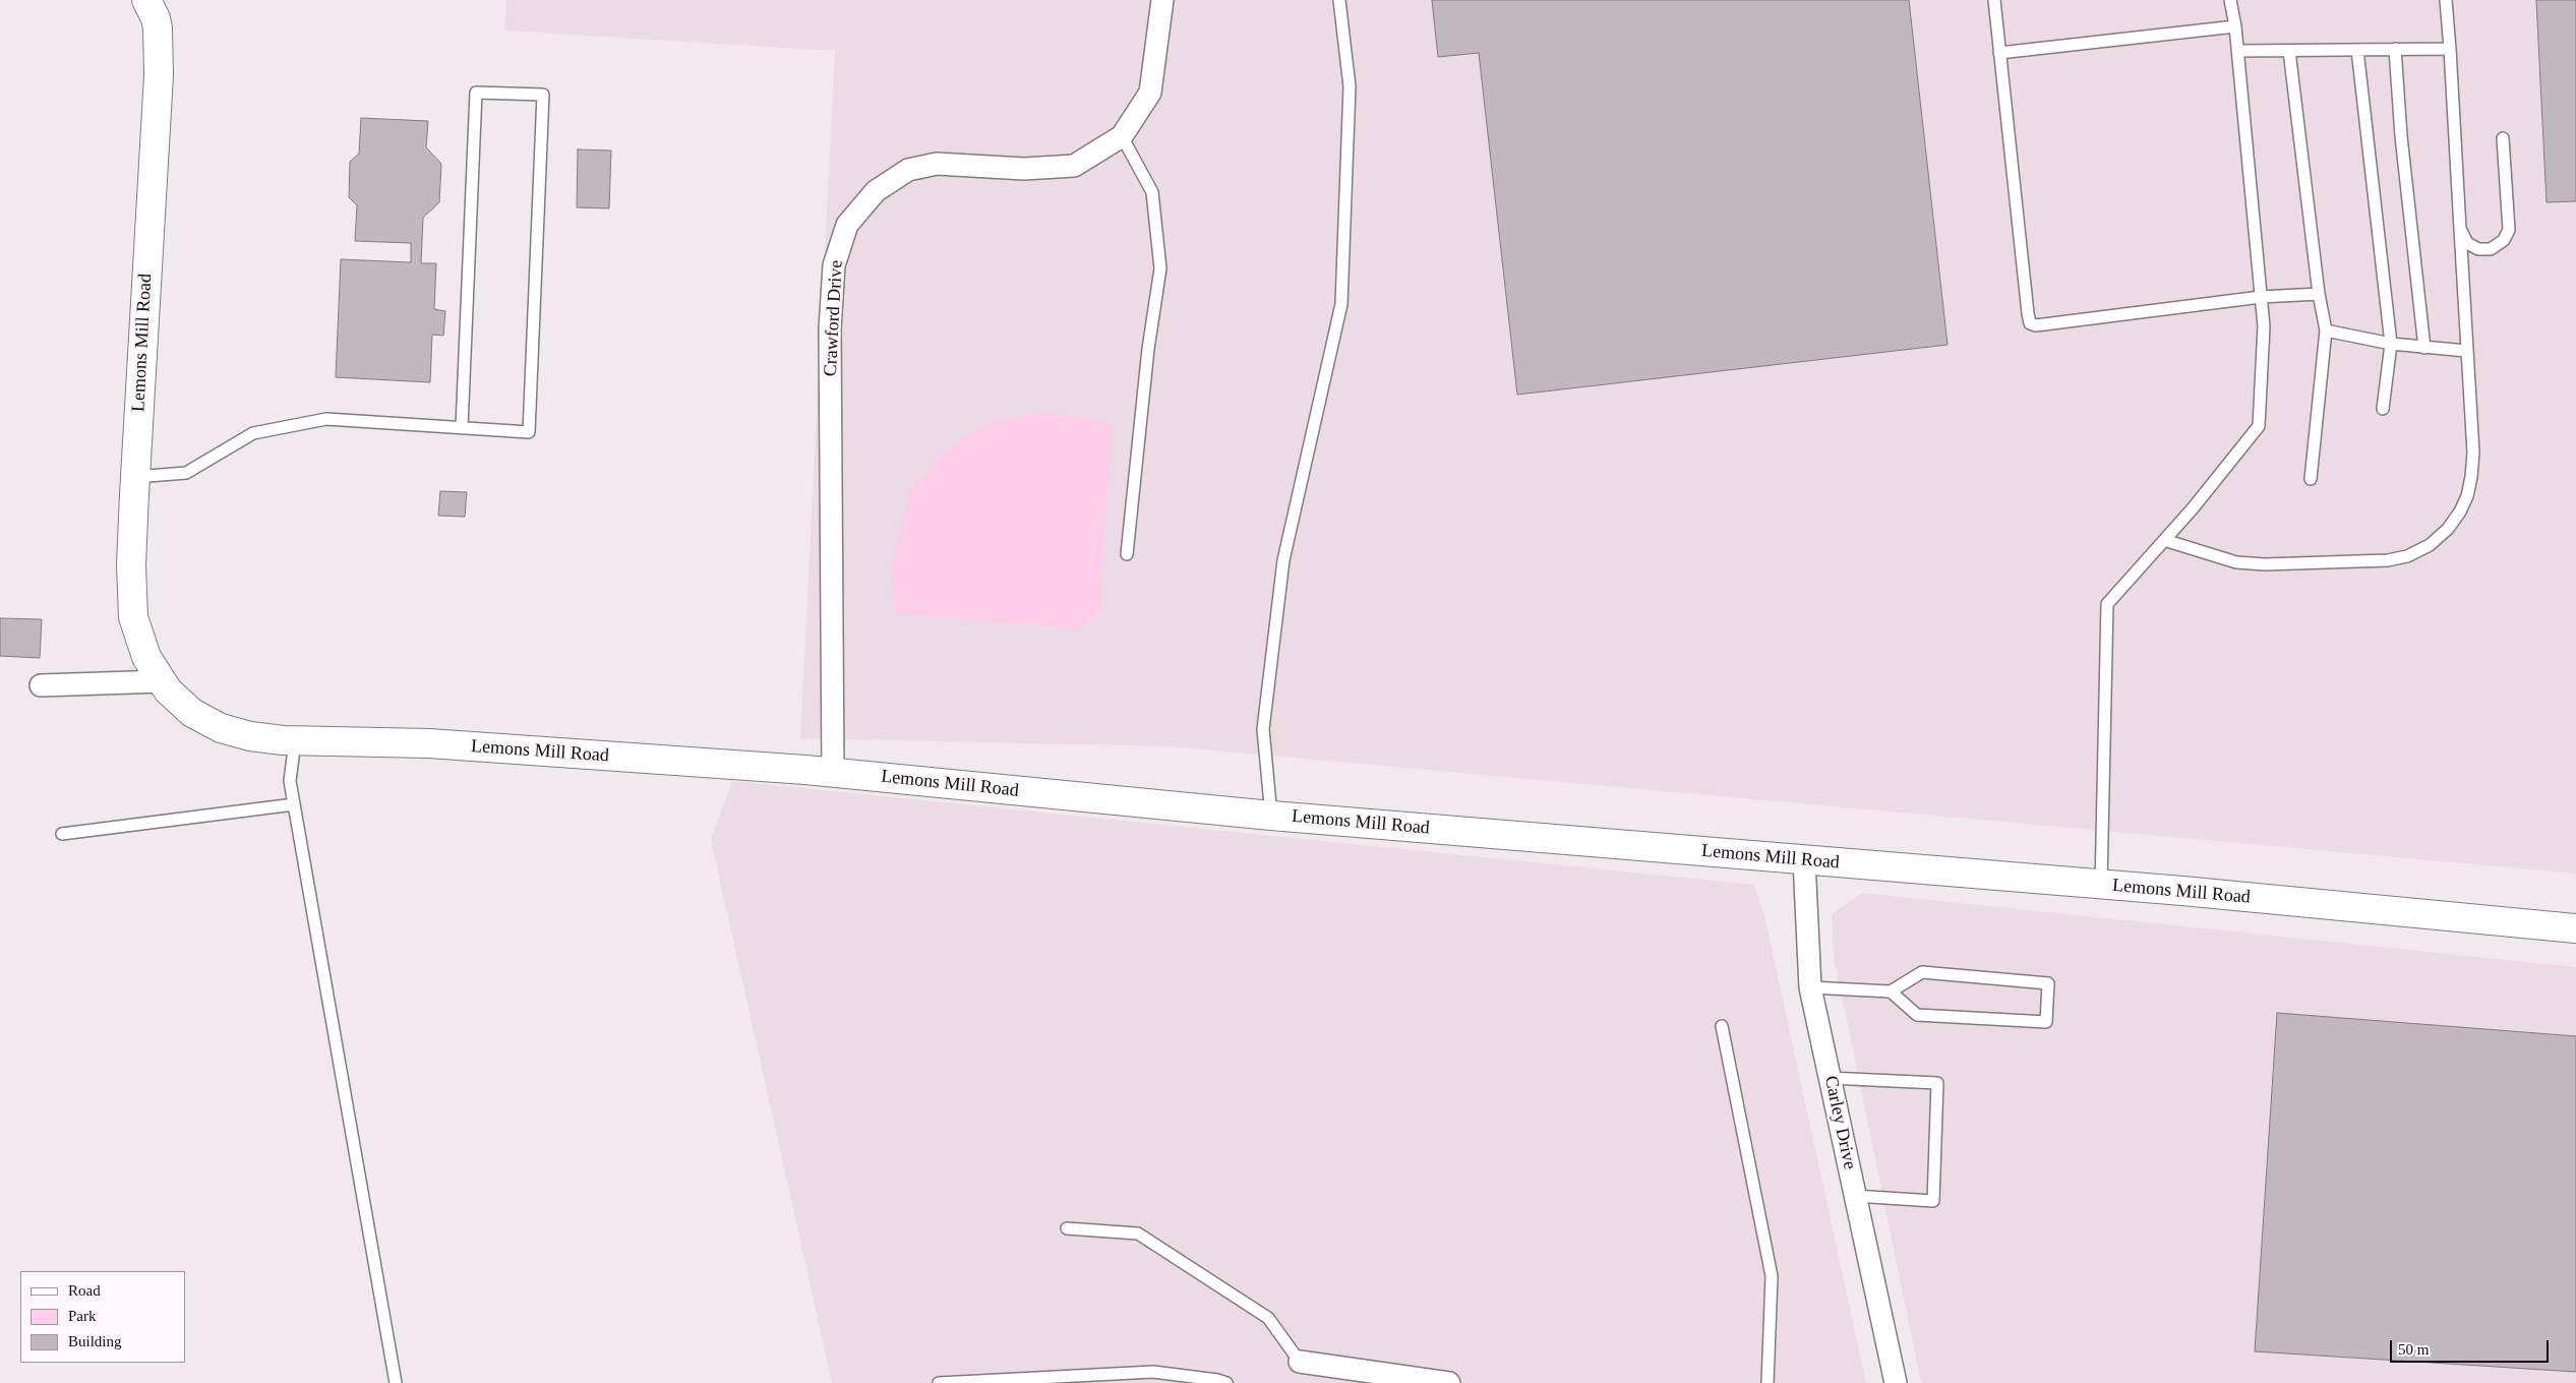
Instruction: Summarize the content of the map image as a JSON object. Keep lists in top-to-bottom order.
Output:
{
  "streets": {
    "street": ["Crawford Drive", "Lemons Mill Road", "Carley Drive"]
  },
  "crossings": [
    ["Crawford Drive", "Lemons Mill Road"],
    ["Lemons Mill Road", "Carley Drive"]
  ],
  "legend": ["Road", "Park", "Building"],
  "scale_bar": "50 m"
}
